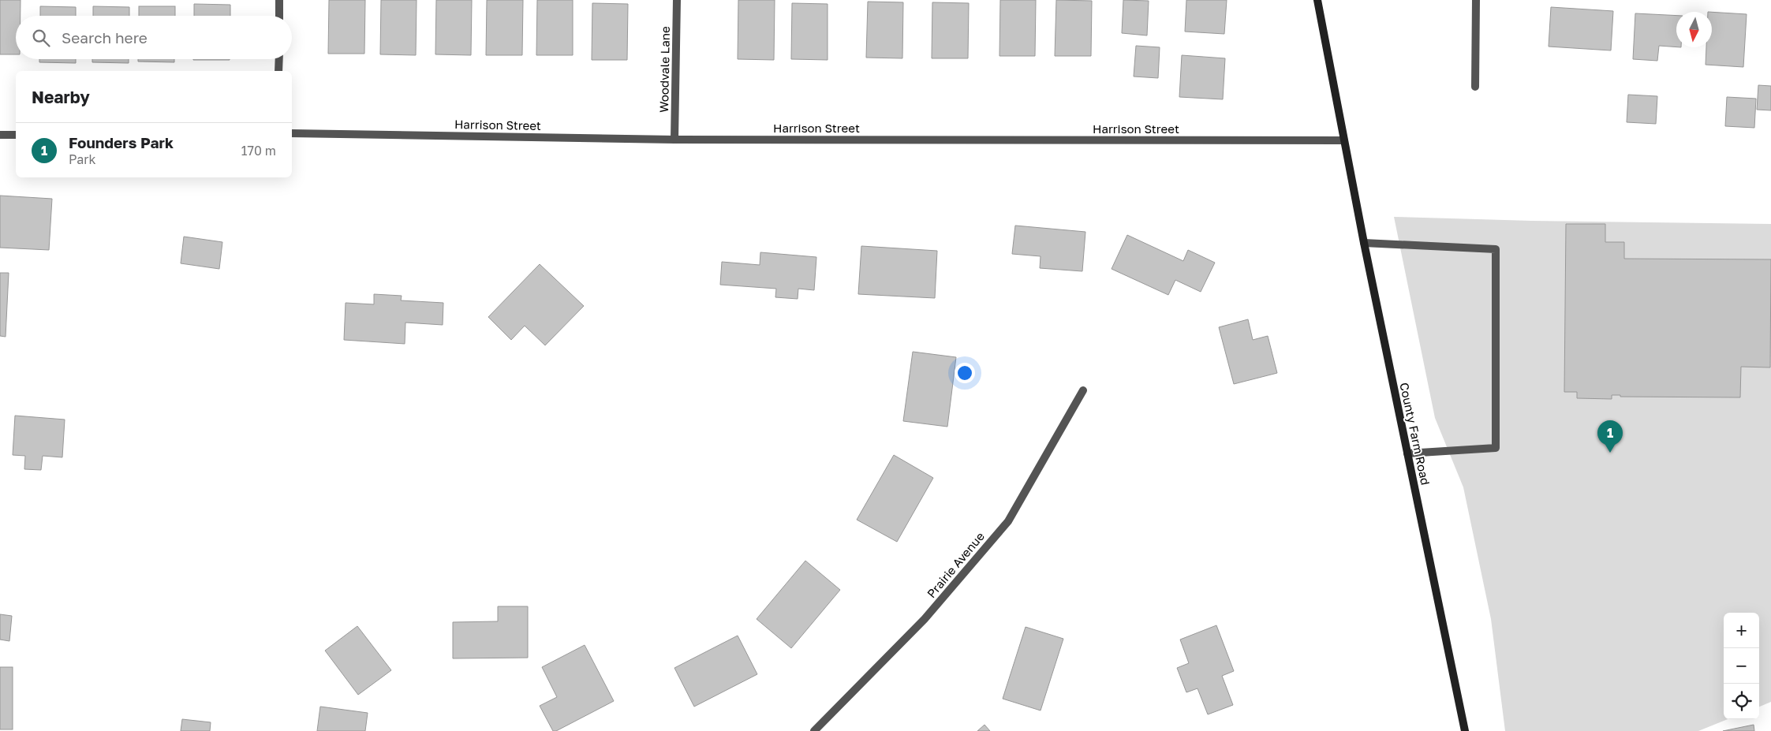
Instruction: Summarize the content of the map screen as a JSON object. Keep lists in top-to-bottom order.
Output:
{
  "streets": {
    "main road": ["County Farm Road"],
    "street": ["Woodvale Lane", "Harrison Street", "Prairie Avenue"]
  },
  "crossings": [
    ["Woodvale Lane", "Harrison Street"],
    ["Harrison Street", "County Farm Road"]
  ],
  "north": "bottom",
  "page": {
    "search": "Search here",
    "heading": "Nearby",
    "list": [
      {
        "mark": "1",
        "name": "Founders Park",
        "note": "Park",
        "value": "170 m"
      }
    ],
    "pins": "1",
    "map_buttons": ["+", "−"]
  }
}
